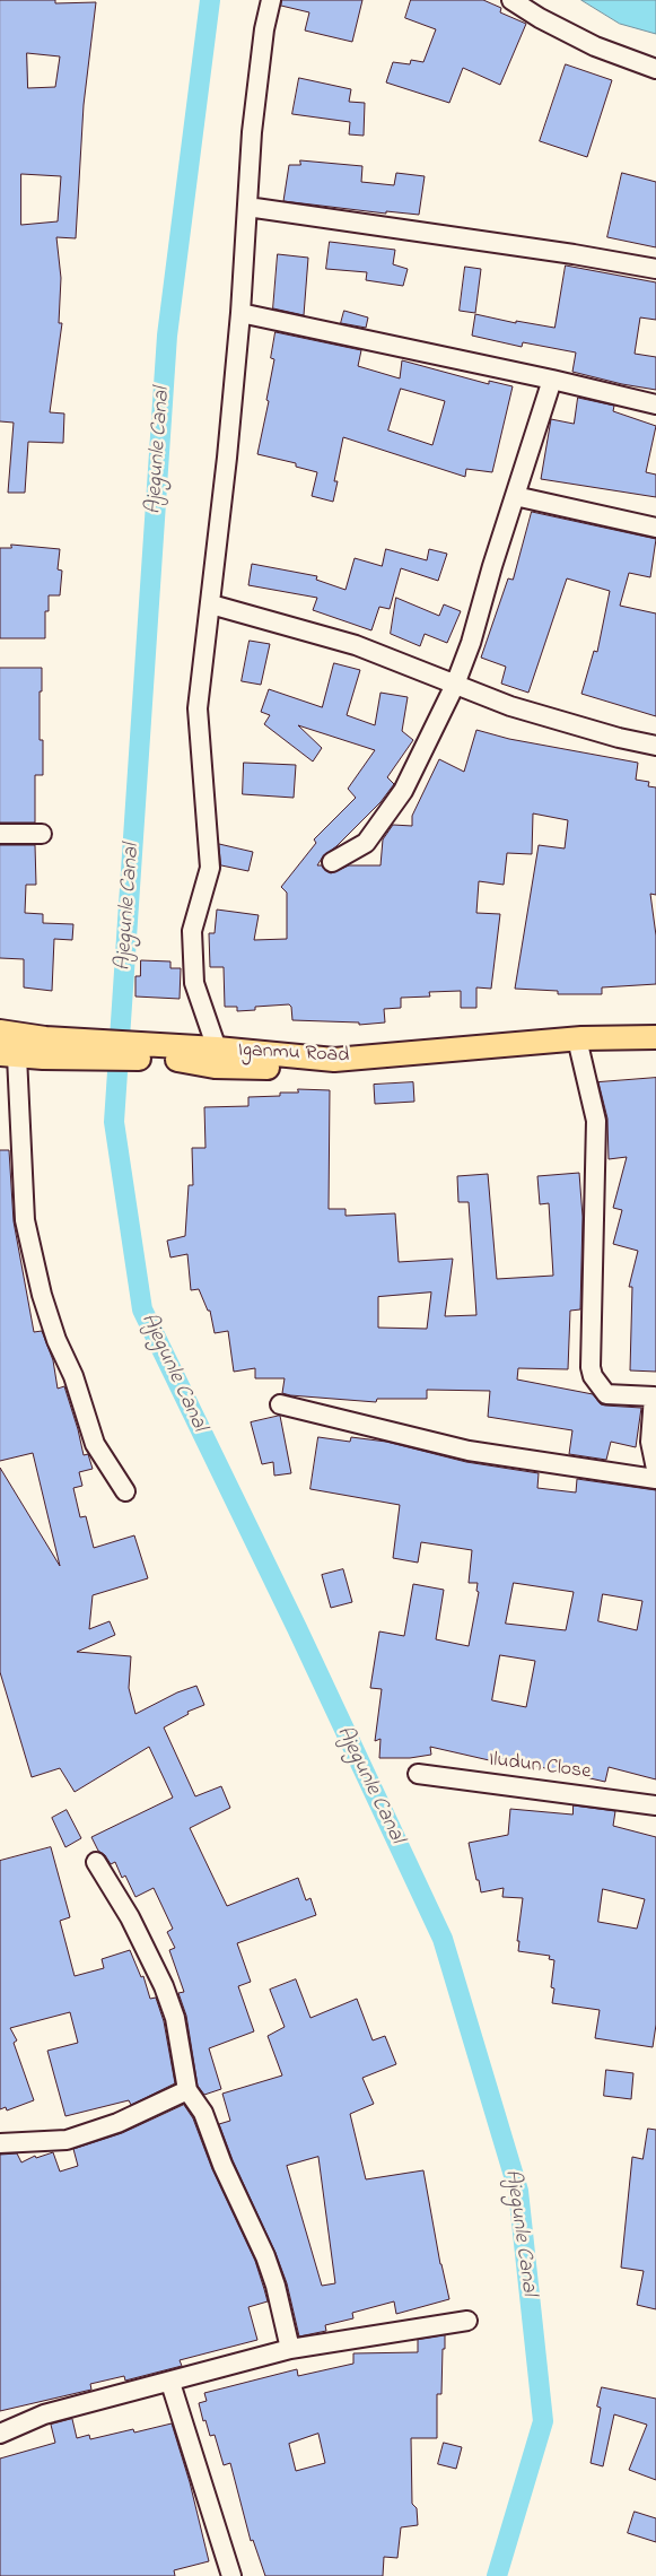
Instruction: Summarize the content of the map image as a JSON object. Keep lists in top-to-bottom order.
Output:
{
  "streets": {
    "main road": ["Iganmu Road"],
    "street": ["Iludun Close"]
  },
  "water": ["Ajegunle Canal"]
}
